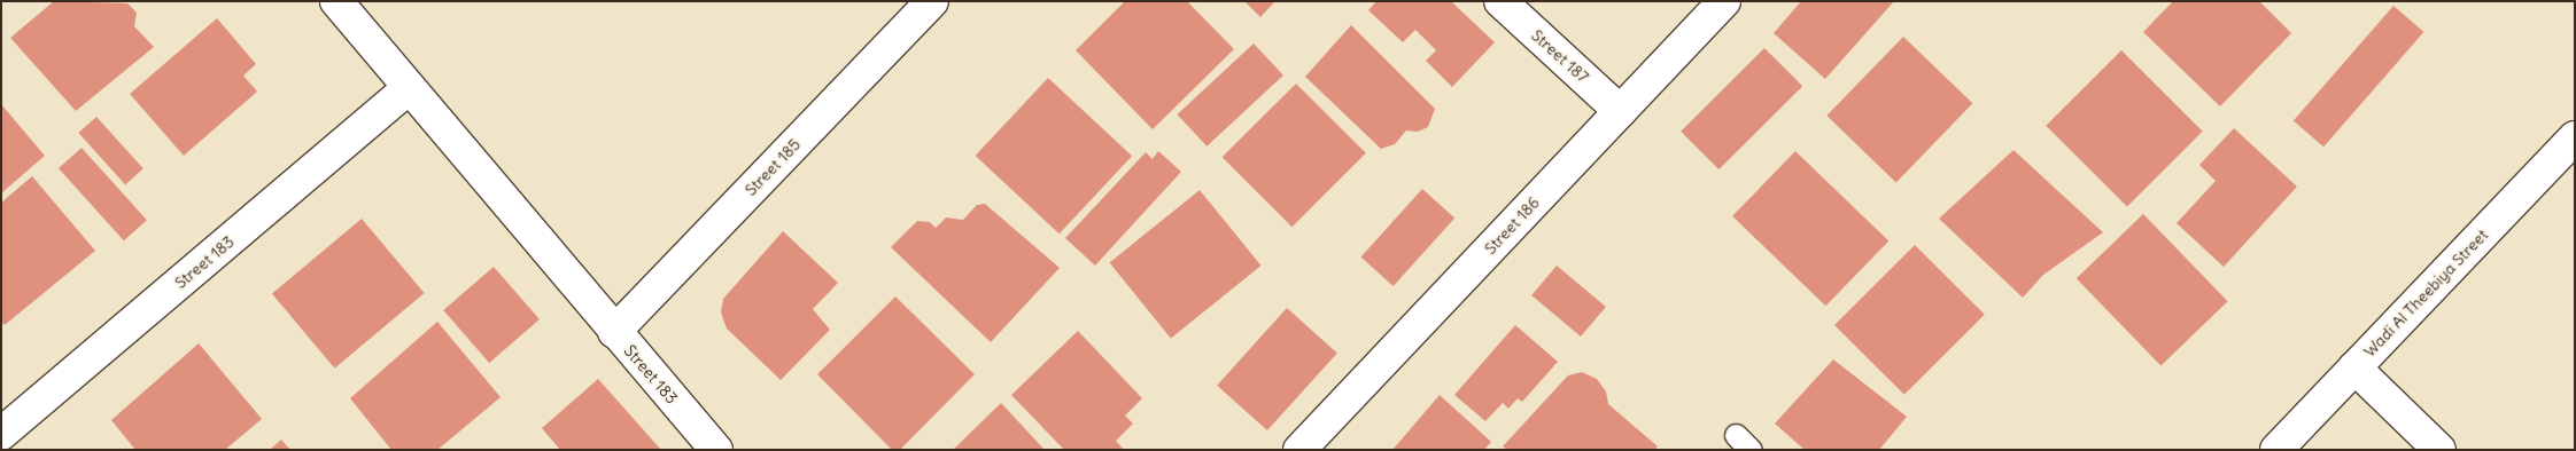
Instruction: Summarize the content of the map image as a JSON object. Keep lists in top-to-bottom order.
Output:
{
  "streets": {
    "street": [
      "Street 187",
      "Street 185",
      "Street 186",
      "Street 183",
      "Wadi Al Theebiya Street"
    ]
  },
  "crossings": [
    ["Street 187", "Street 186"],
    ["Street 185", "Street 183"]
  ]
}
